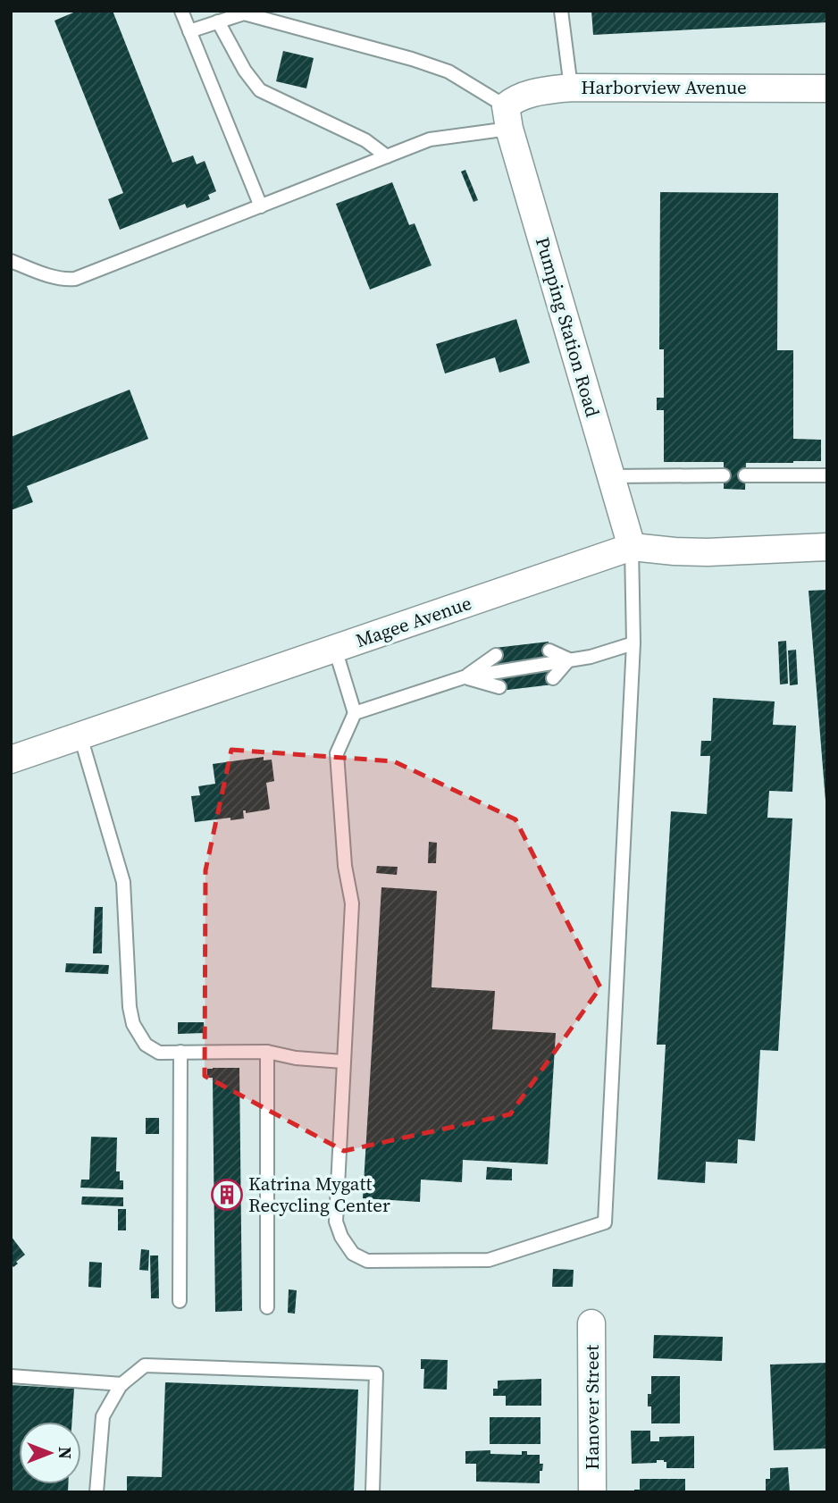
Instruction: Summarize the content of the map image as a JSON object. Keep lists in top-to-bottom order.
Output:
{
  "streets": {
    "street": [
      "Harborview Avenue",
      "Pumping Station Road",
      "Magee Avenue",
      "Hanover Street"
    ]
  },
  "crossings": [
    ["Harborview Avenue", "Pumping Station Road"],
    ["Pumping Station Road", "Magee Avenue"]
  ],
  "places": {
    "building": ["Katrina Mygatt Recycling Center"]
  },
  "north": "right"
}
